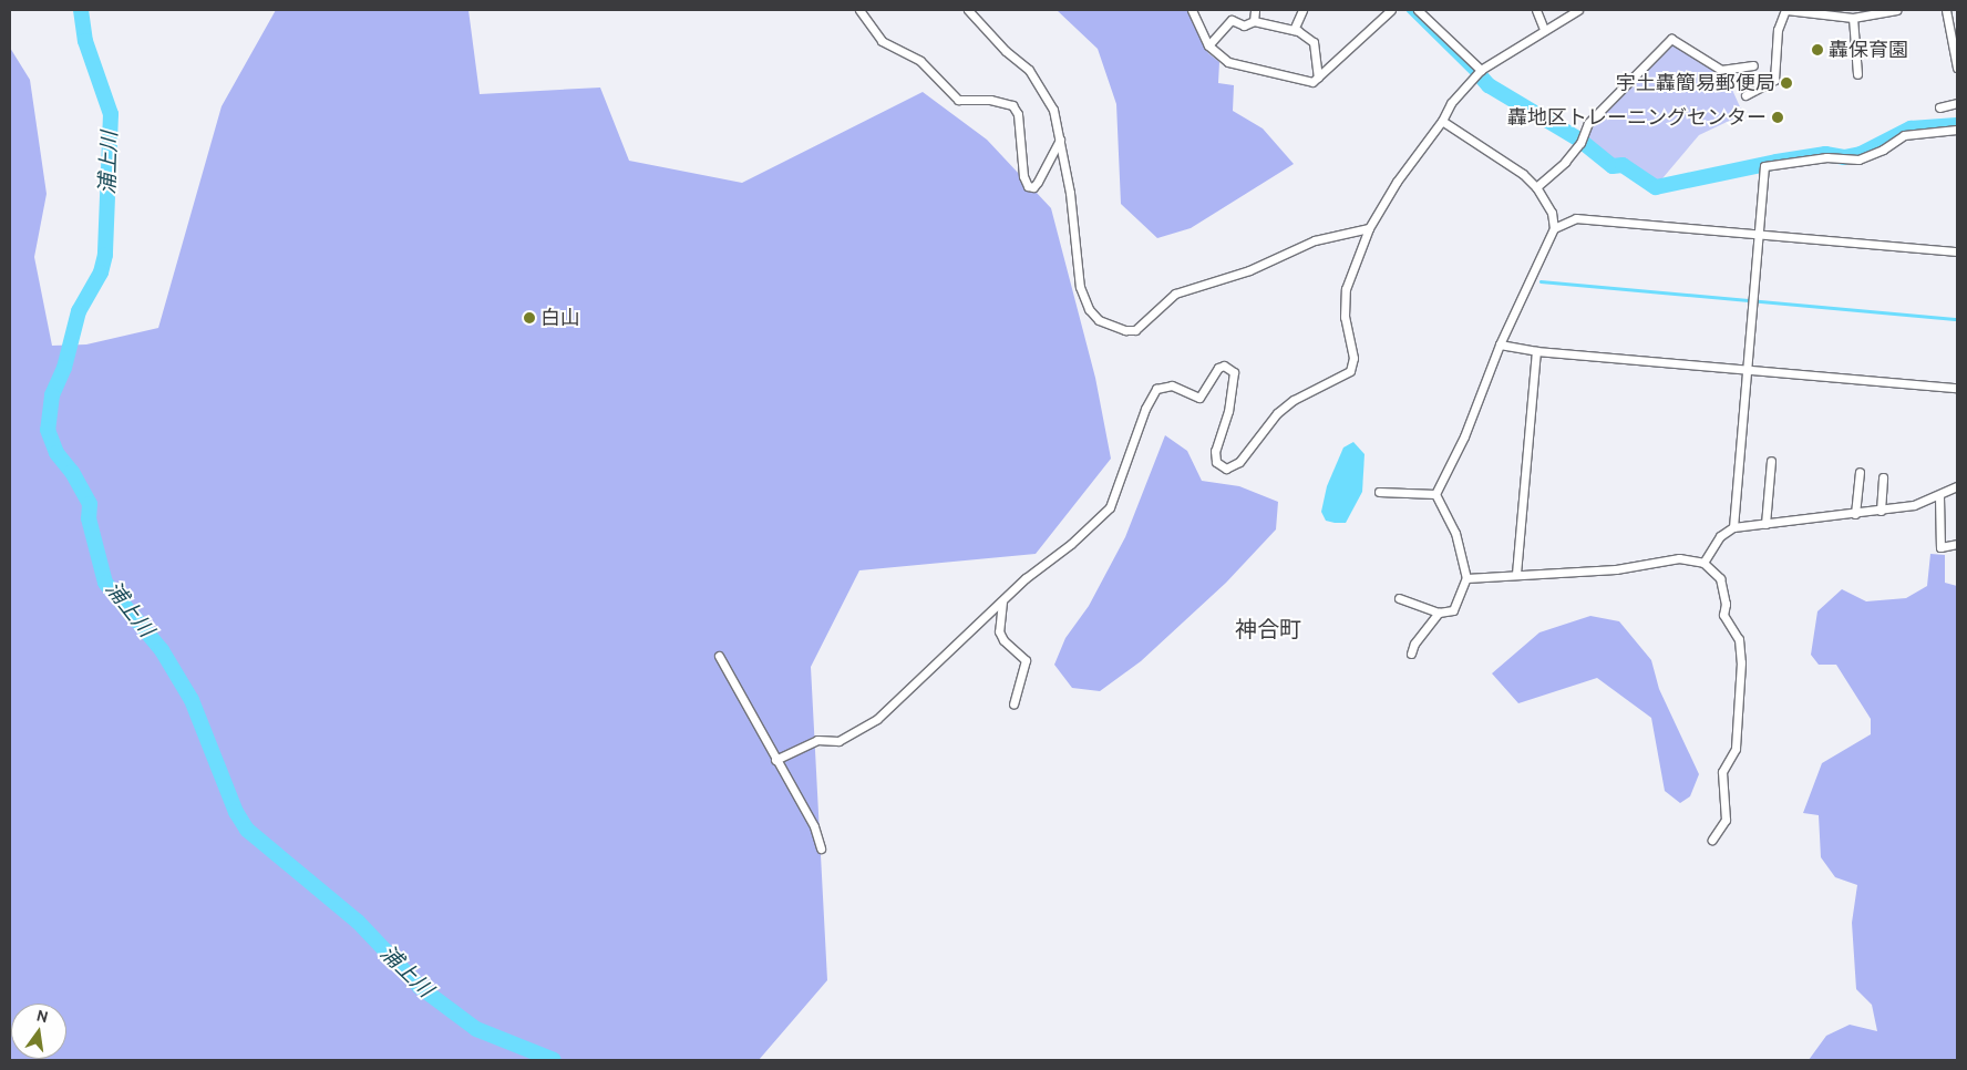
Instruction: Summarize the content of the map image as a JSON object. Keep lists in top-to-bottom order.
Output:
{
  "districts": ["神合町"],
  "water": ["浦上川"],
  "places": [
    "轟保育園",
    "宇土轟簡易郵便局",
    "轟地区トレーニングセンター",
    "白山"
  ],
  "north": "top"
}
